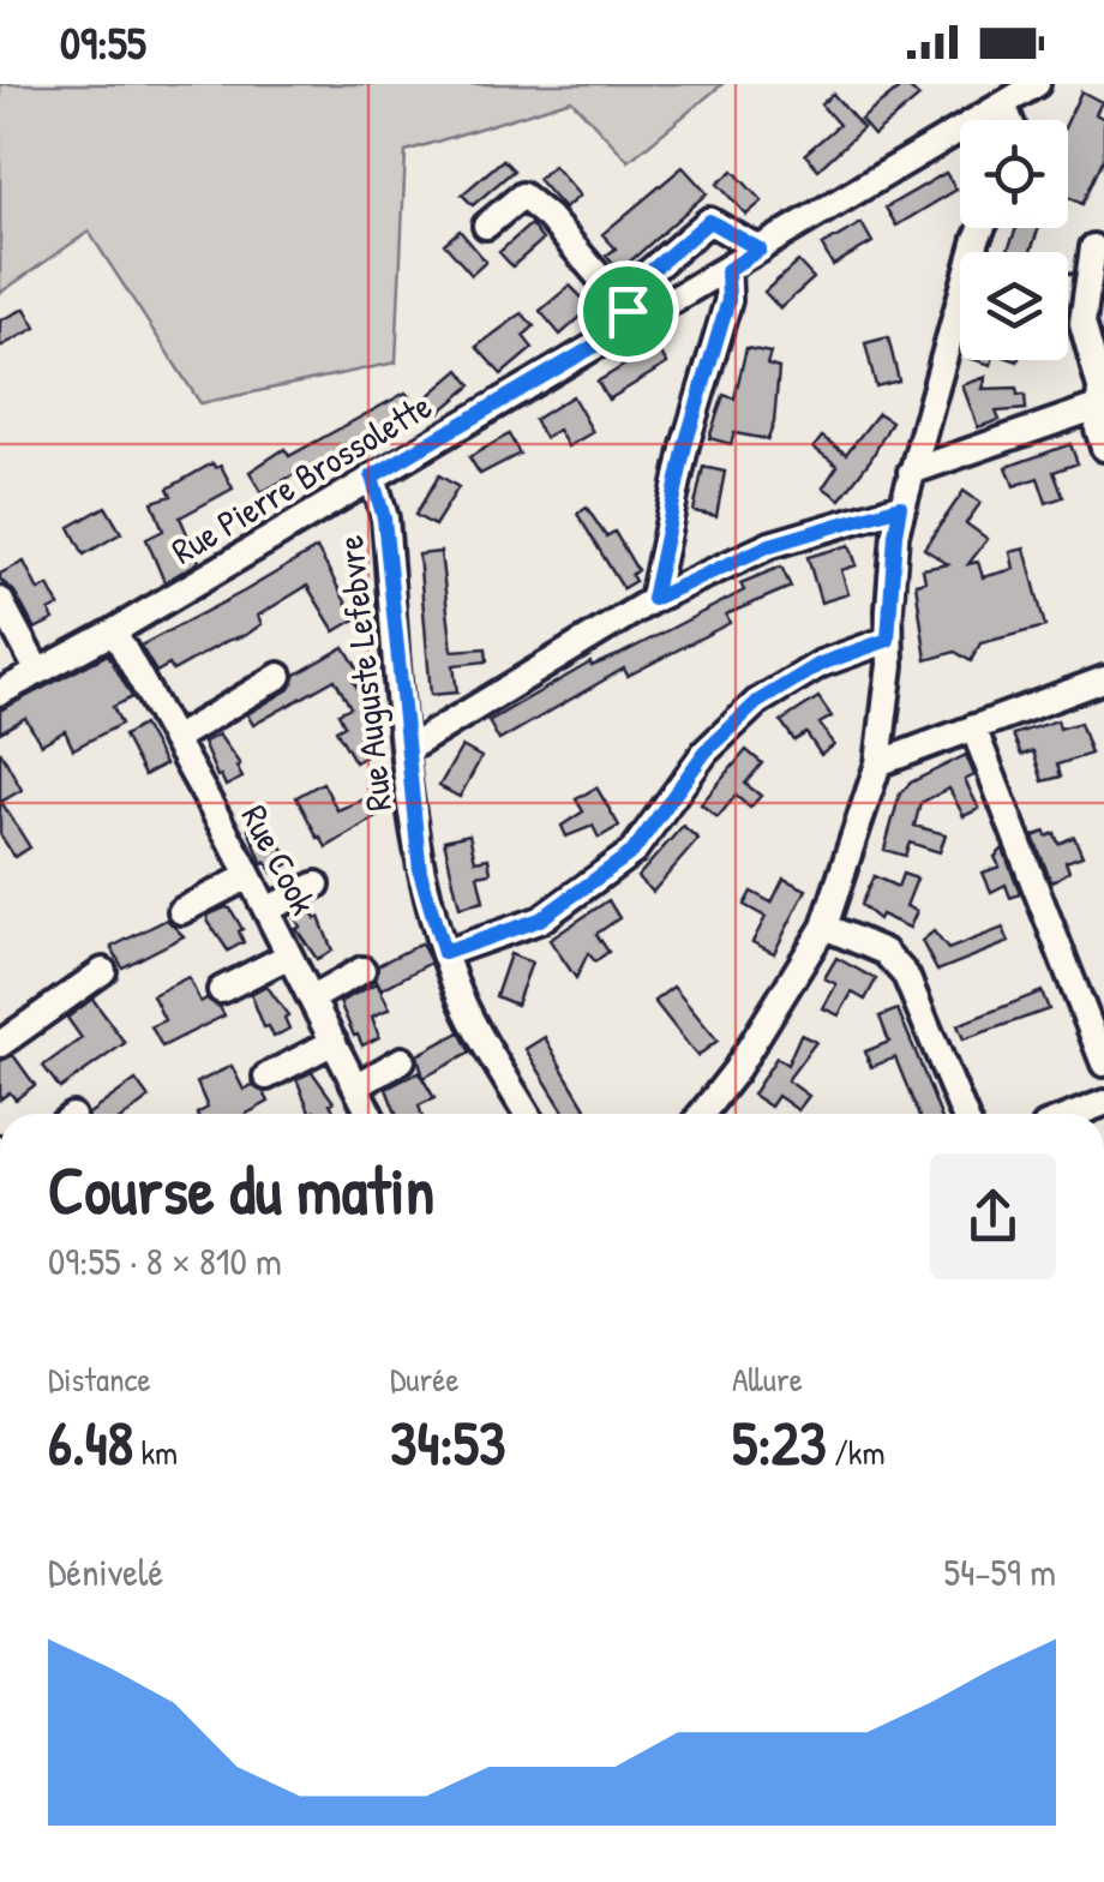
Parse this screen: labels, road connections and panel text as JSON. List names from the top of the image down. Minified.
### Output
{"streets":{"street":["Rue Pierre Brossolette","Rue Auguste Lefebvre","Rue Cook"]},"crossings":[["Rue Pierre Brossolette","Rue Auguste Lefebvre"],["Rue Pierre Brossolette","Rue Cook"]],"page":{"status":"09:55","heading":["Course du matin","09:55 · 8 × 810 m"],"stats":[["Distance","6.48 km"],["Durée","34:53"],["Allure","5:23 /km"]],"chart":["Dénivelé","54–59 m"]}}
